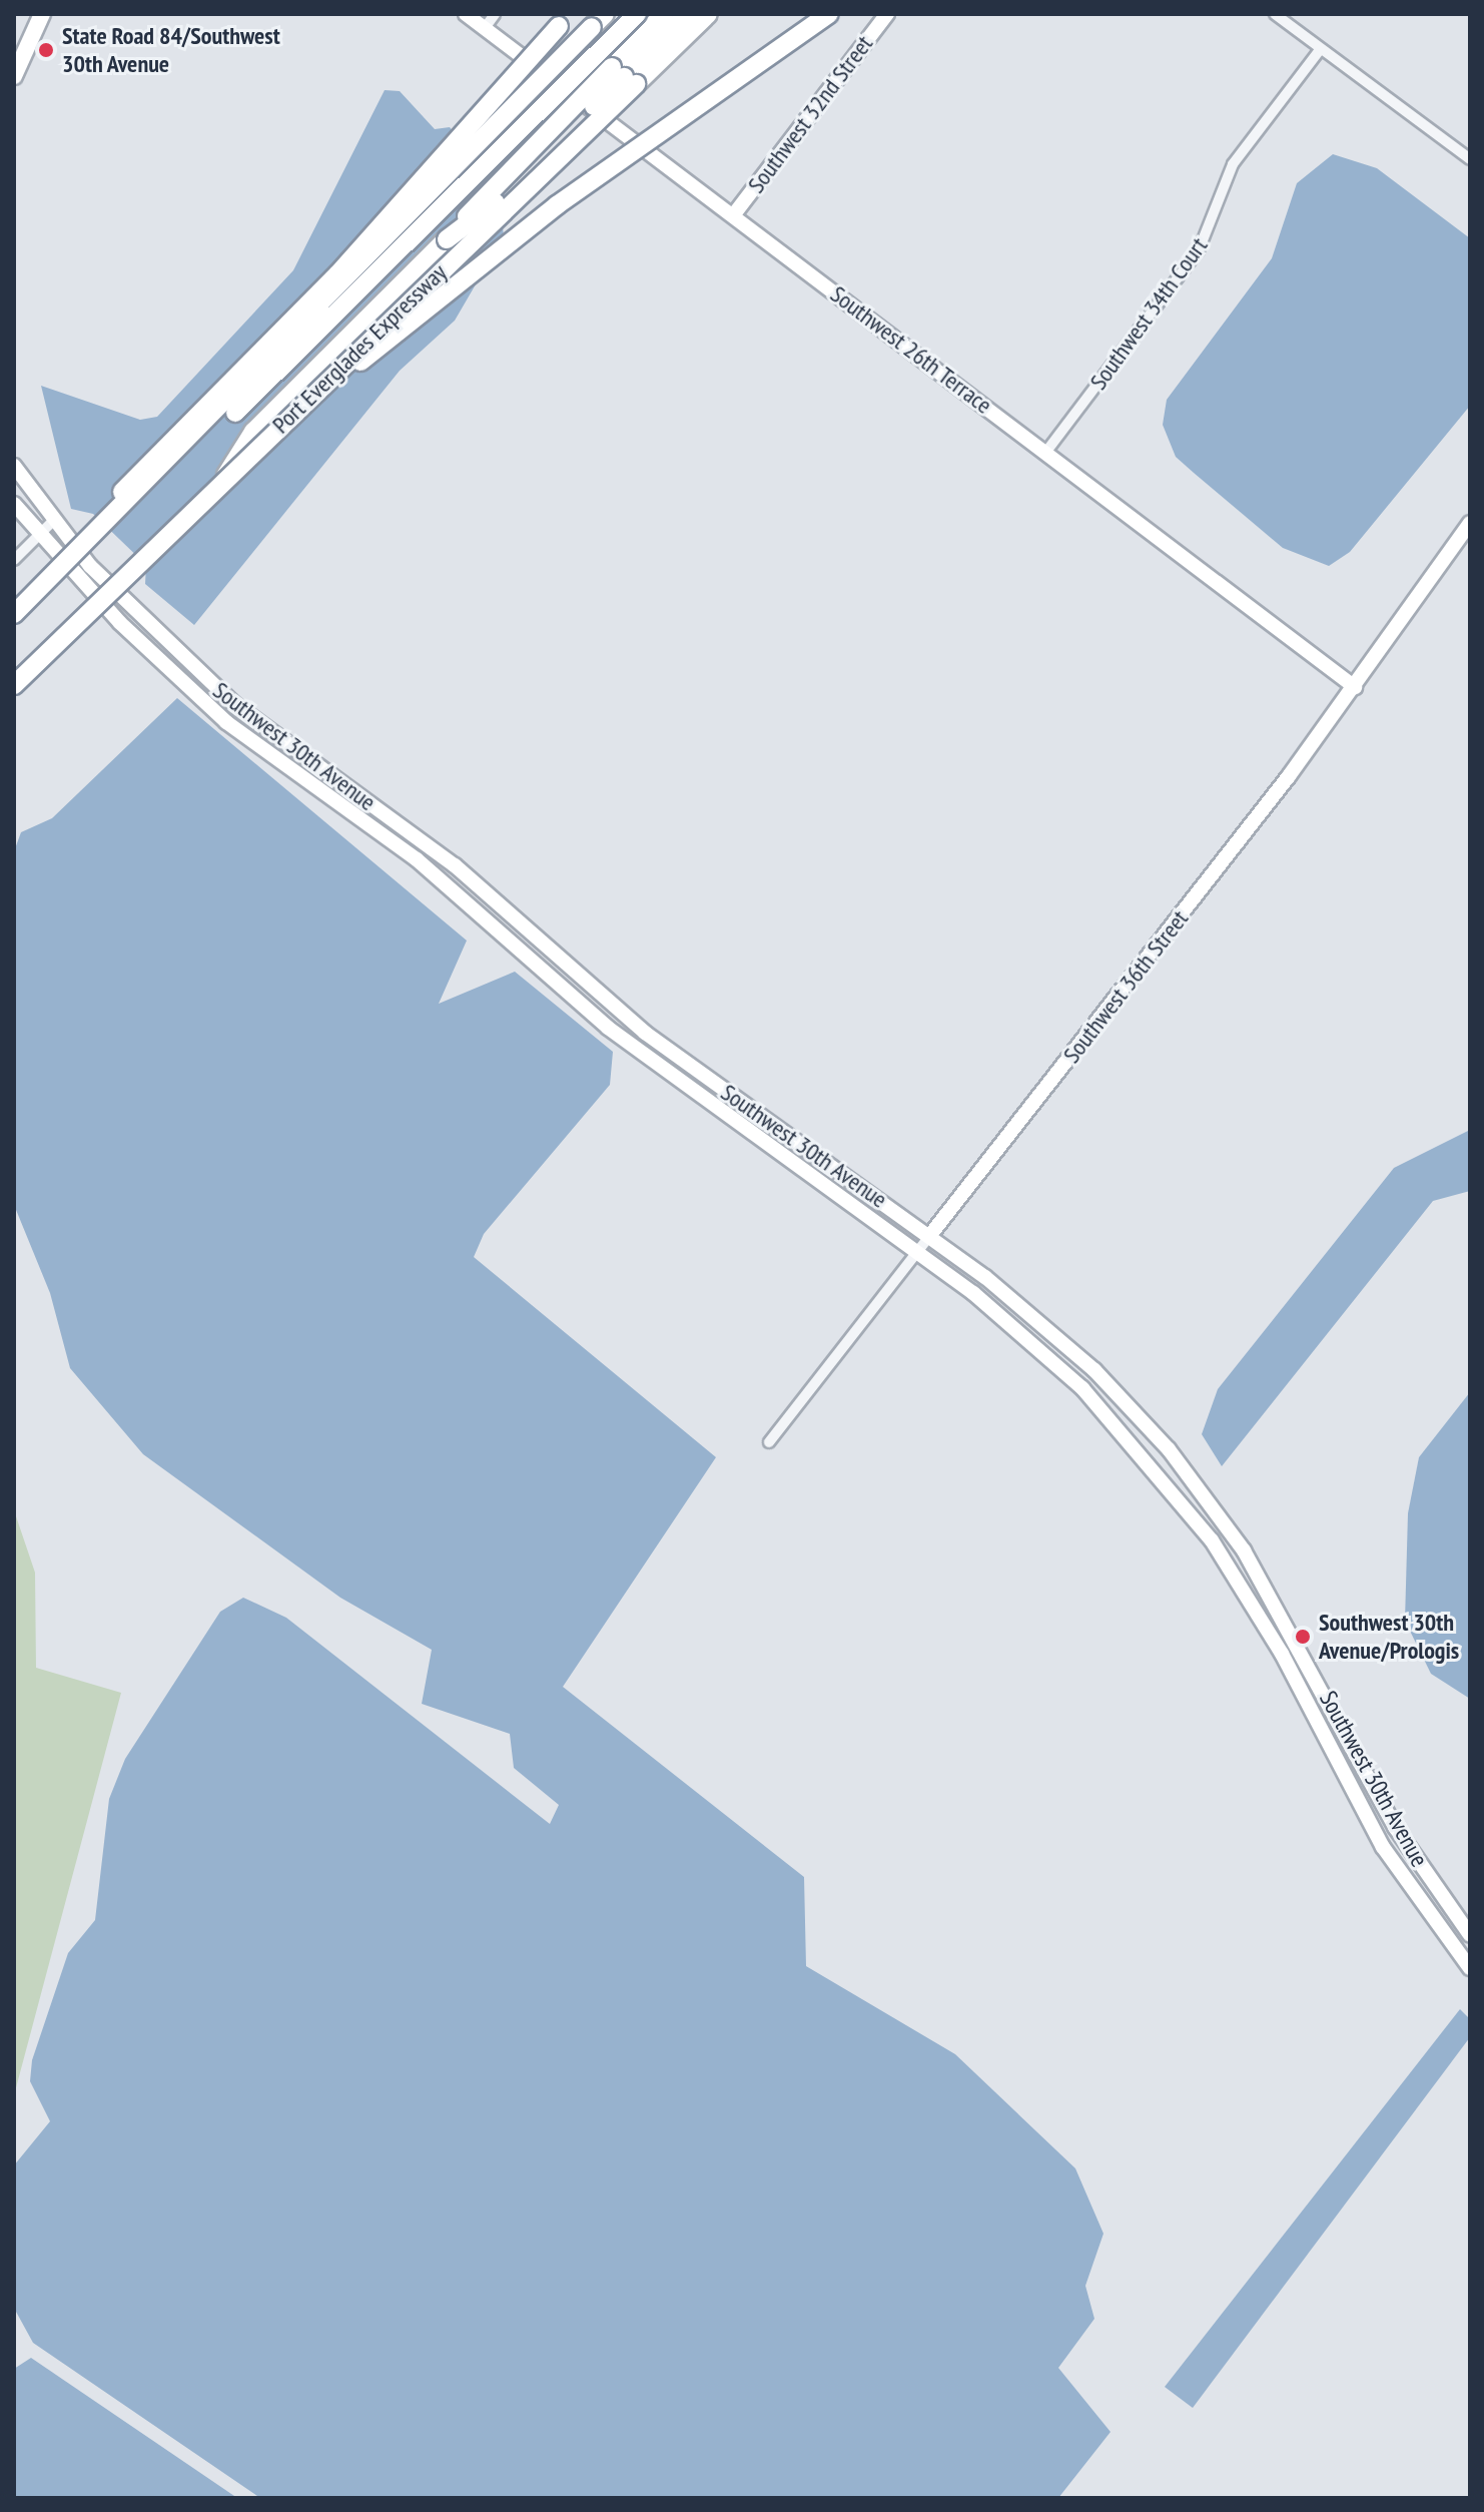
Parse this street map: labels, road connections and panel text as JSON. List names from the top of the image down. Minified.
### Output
{"streets":{"highway":["Port Everglades Expressway"],"main road":["Southwest 32nd Street","Southwest 26th Terrace","Southwest 30th Avenue","Southwest 36th Street"],"street":["Southwest 34th Court"]},"crossings":[["Southwest 32nd Street","Southwest 26th Terrace"],["Southwest 34th Court","Southwest 26th Terrace"],["Southwest 26th Terrace","Southwest 36th Street"],["Southwest 30th Avenue","Southwest 36th Street"]],"places":["State Road 84/Southwest 30th Avenue","Southwest 30th Avenue/Prologis"]}
